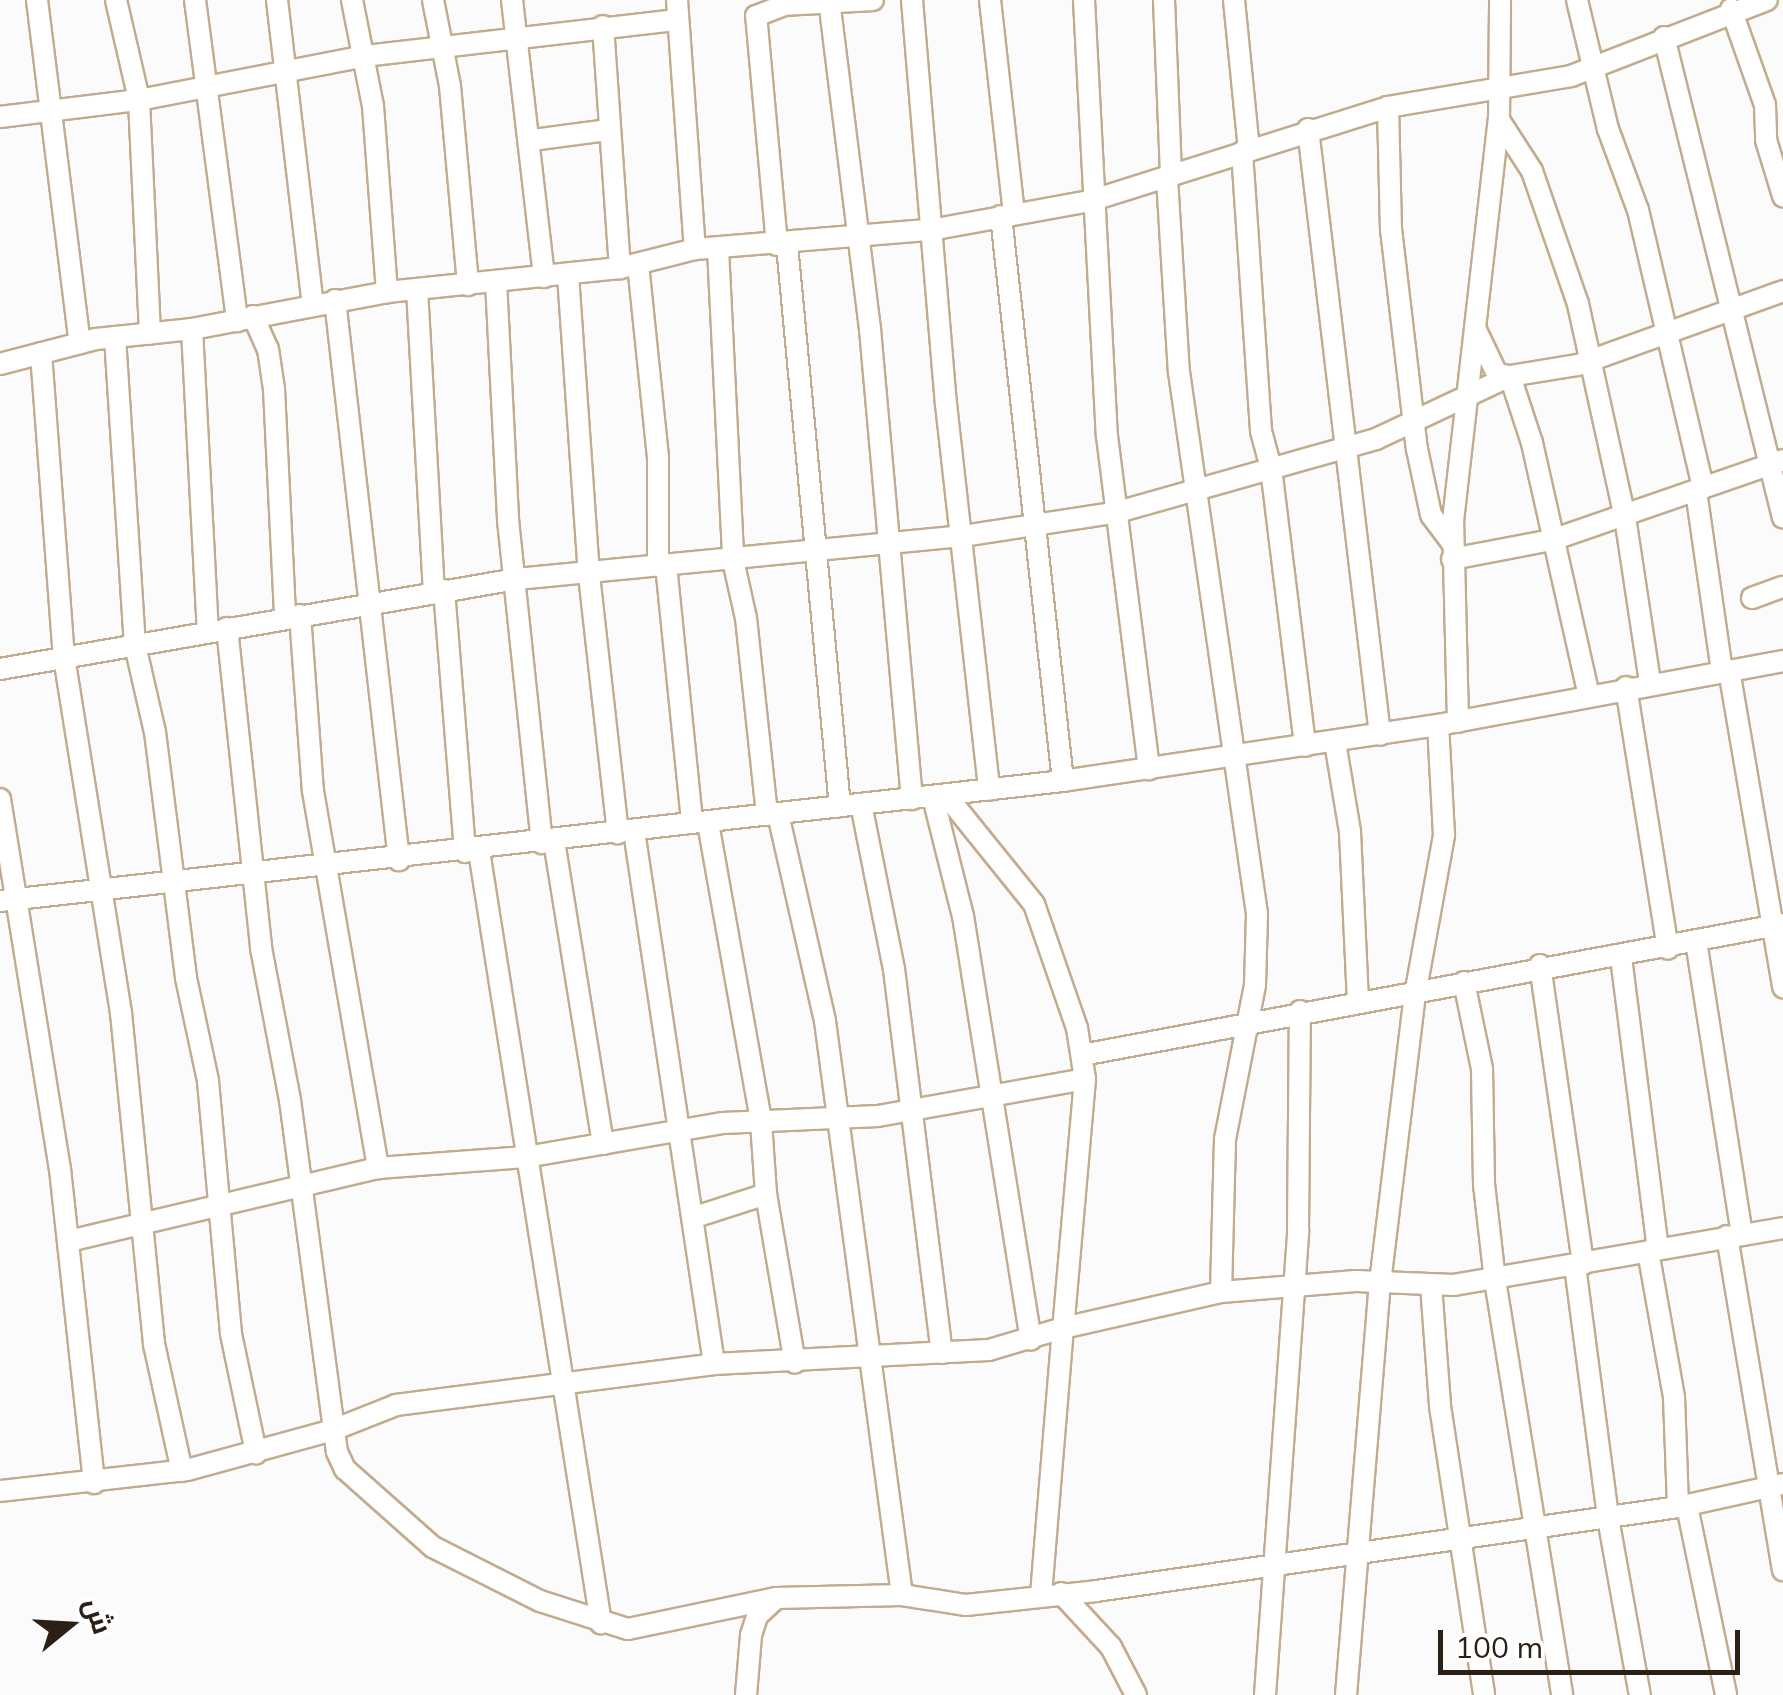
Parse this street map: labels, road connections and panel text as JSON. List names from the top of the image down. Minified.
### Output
{"scale_bar":"100 m","north":"right"}
